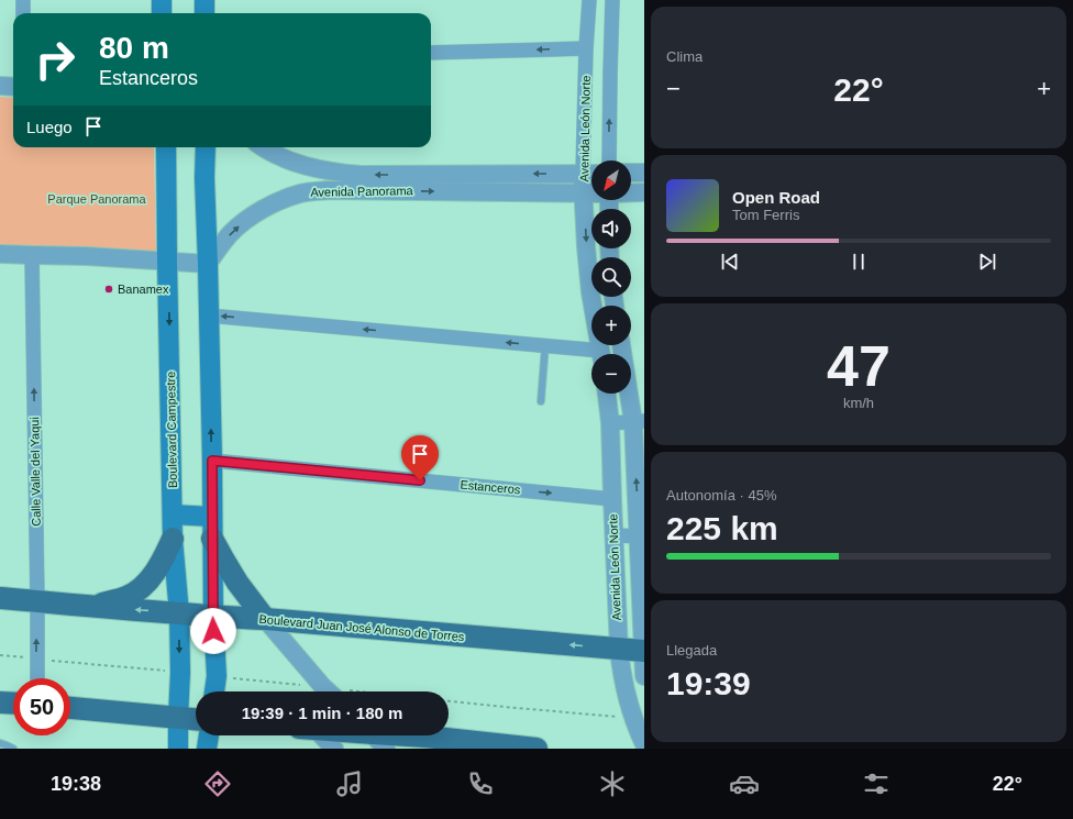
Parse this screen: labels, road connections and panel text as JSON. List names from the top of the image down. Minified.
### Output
{"streets":{"main road":["Boulevard Campestre","Boulevard Juan José Alonso de Torres"],"street":["Avenida León Norte","Avenida Panorama","Calle Valle del Yaqui","Estanceros"]},"crossings":[["Avenida León Norte","Avenida Panorama"],["Avenida León Norte","Estanceros"],["Avenida León Norte","Boulevard Juan José Alonso de Torres"],["Boulevard Campestre","Boulevard Juan José Alonso de Torres"],["Calle Valle del Yaqui","Boulevard Juan José Alonso de Torres"]],"one_way":["Calle Valle del Yaqui","Estanceros"],"parks":["Parque Panorama"],"places":["Banamex"],"north":"bottom left","page":{"tile":["Clima",["47","km/h"],["Autonomía · 45%","225 km"],["Llegada","19:39"]],"turn":["80 m","Estanceros"],"heat":["−","22°","+"],"then":"Luego","map_buttons":["+","−"],"song":["Open Road","Tom Ferris"],"limit":"50","trip":"19:39 · 1 min · 180 m","tabs":["19:38","22°"]}}
